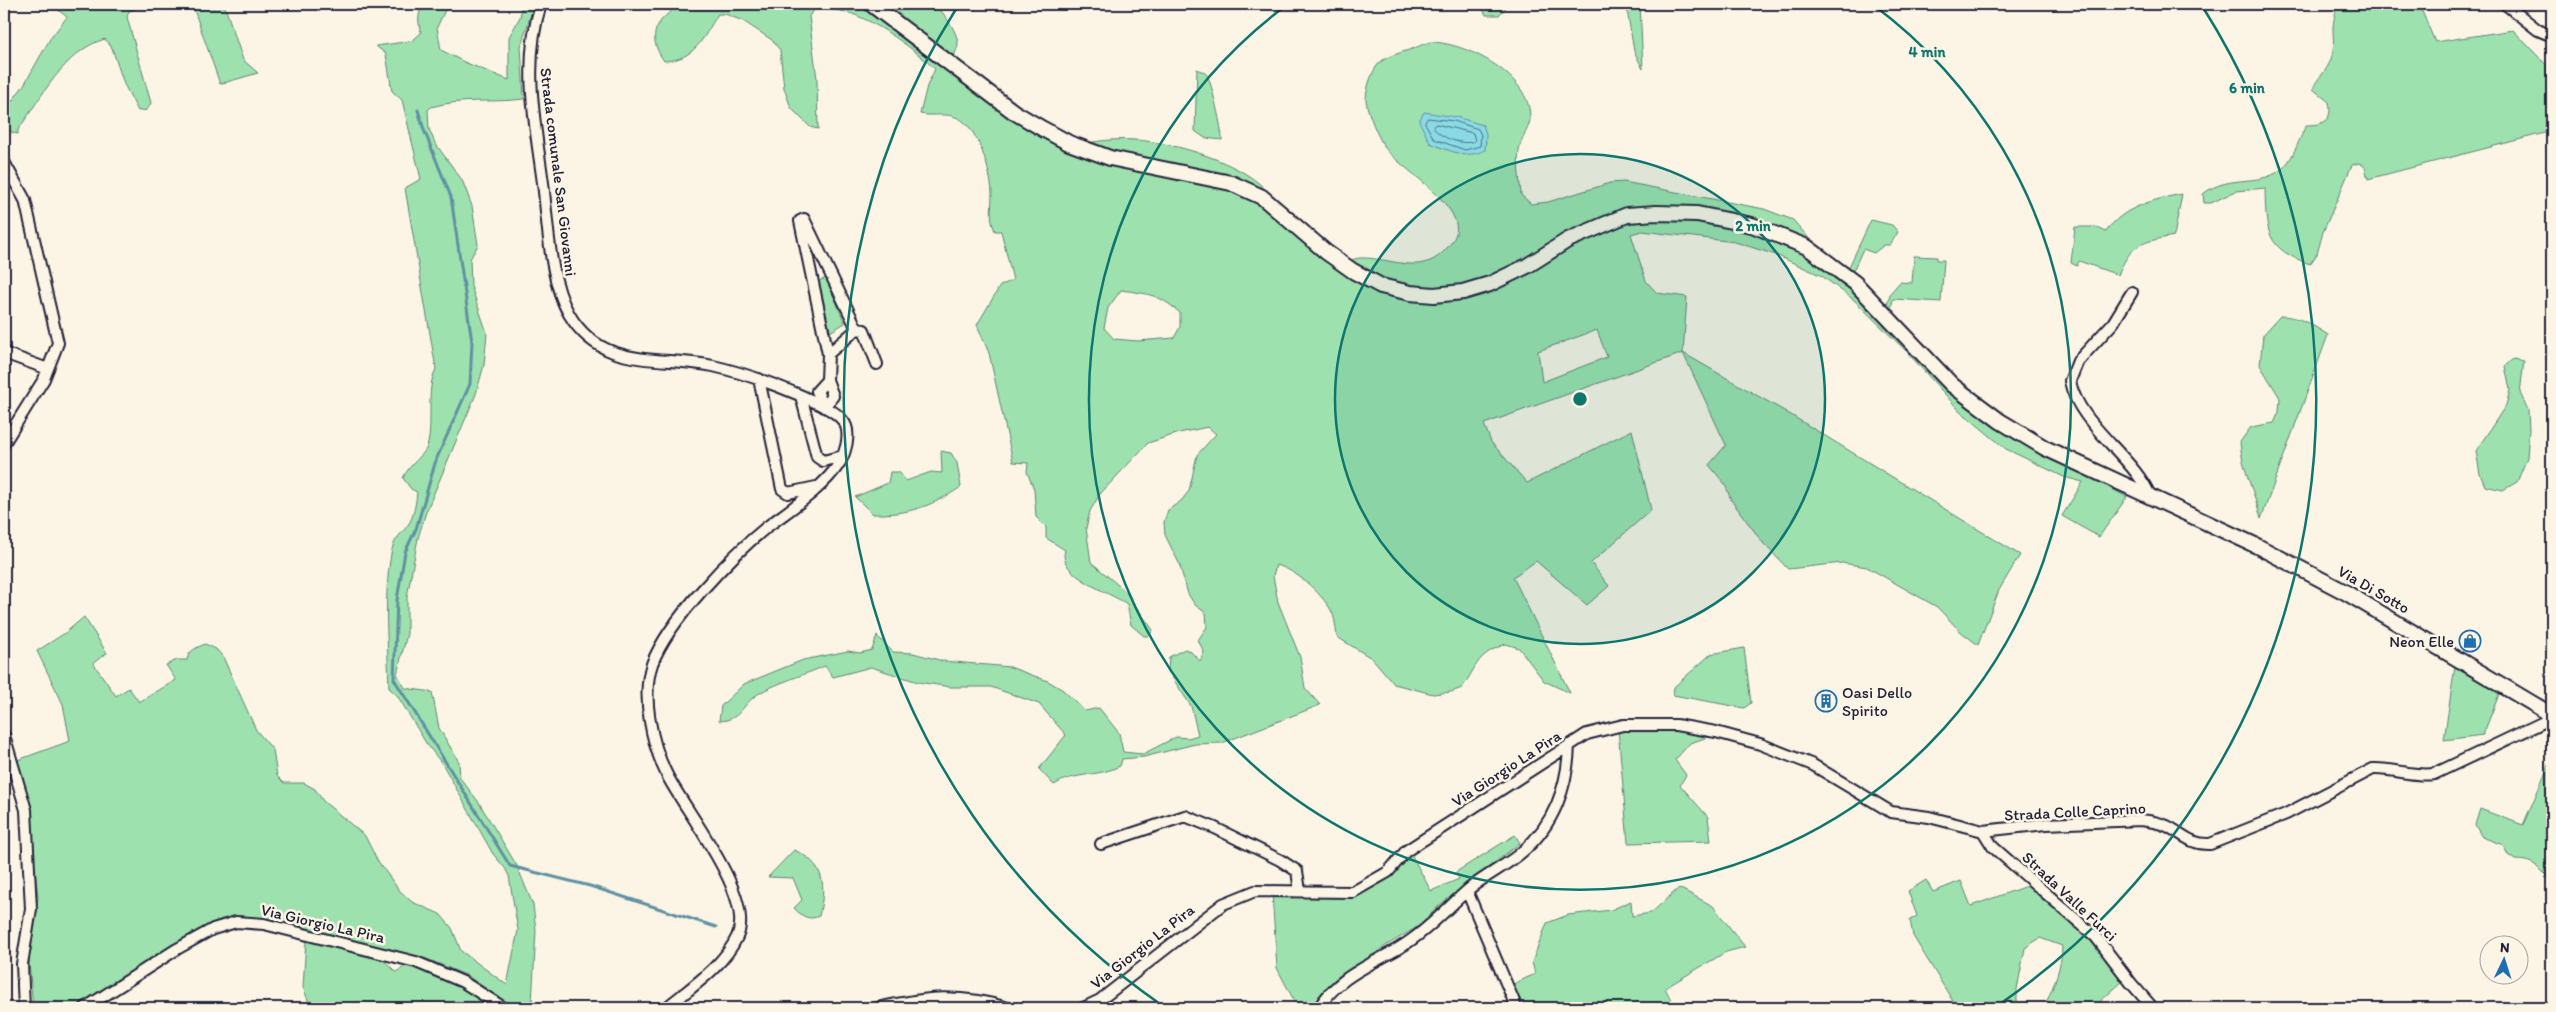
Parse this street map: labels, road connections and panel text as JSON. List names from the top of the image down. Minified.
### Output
{"streets":{"street":["Strada comunale San Giovanni","Via Di Sotto","Via Giorgio La Pira","Strada Colle Caprino","Strada Valle Furci"]},"crossings":[["Via Di Sotto","Strada Colle Caprino"],["Via Giorgio La Pira","Strada Colle Caprino"],["Via Giorgio La Pira","Strada Valle Furci"],["Strada Colle Caprino","Strada Valle Furci"]],"places":{"shop":["Neon Elle"],"building":["Oasi Dello Spirito"]},"north":"top","rings":["4 min","6 min","2 min"]}
